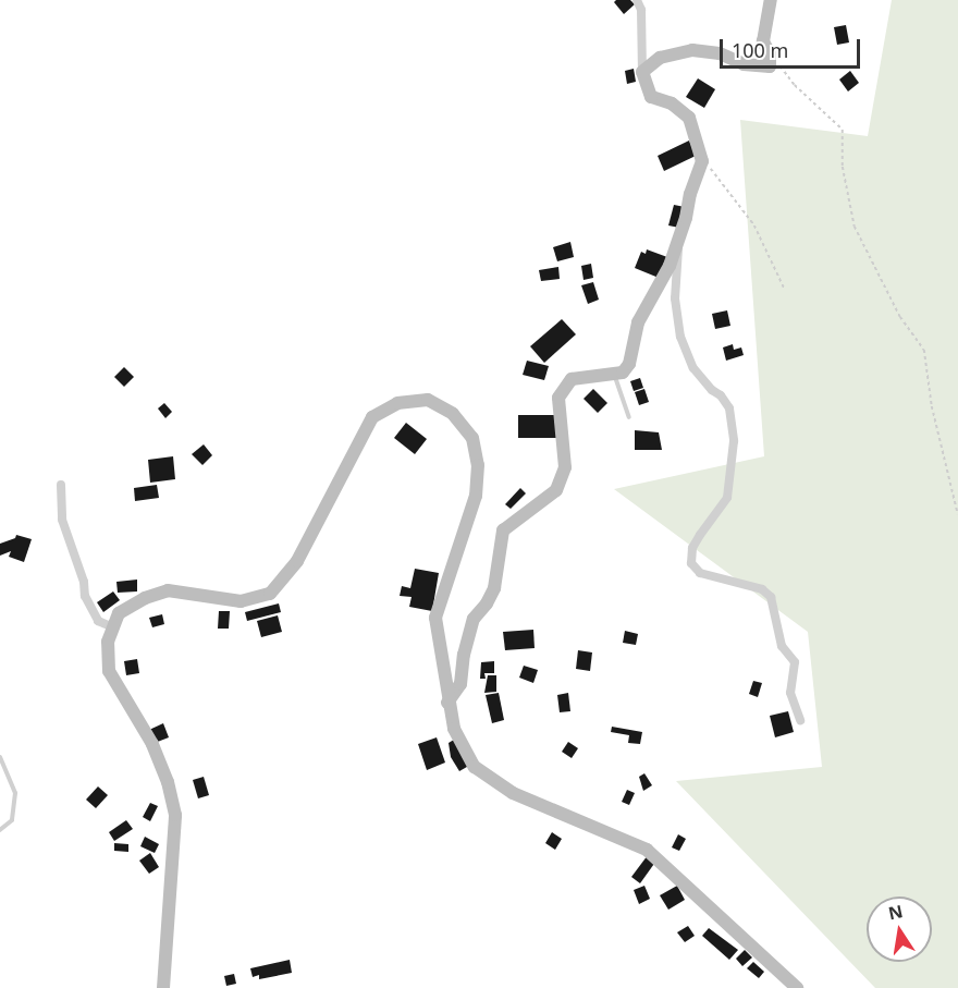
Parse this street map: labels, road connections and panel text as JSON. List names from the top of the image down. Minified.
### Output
{"scale_bar":"100 m","north":"top"}
